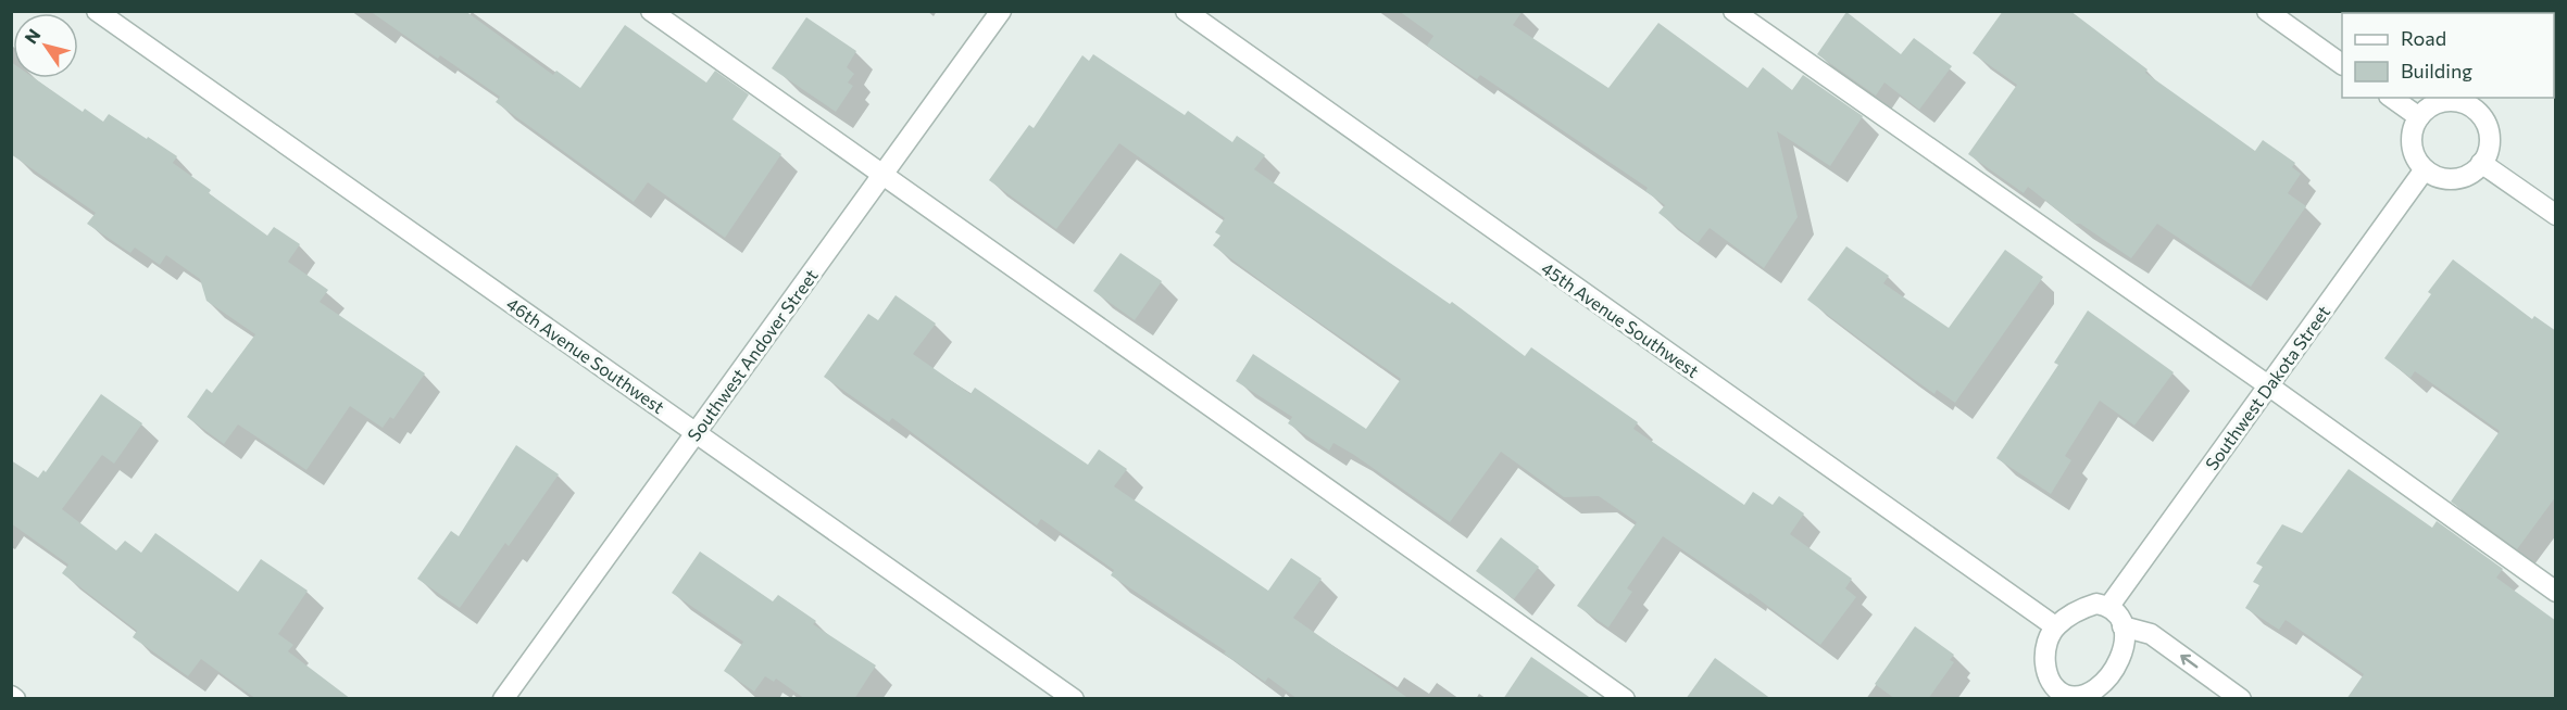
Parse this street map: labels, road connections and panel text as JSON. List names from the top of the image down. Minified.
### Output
{"streets":{"street":["45th Avenue Southwest","46th Avenue Southwest","Southwest Andover Street","Southwest Dakota Street"]},"crossings":[["45th Avenue Southwest","Southwest Dakota Street"],["46th Avenue Southwest","Southwest Andover Street"]],"legend":["Road","Building"],"north":"top left"}
